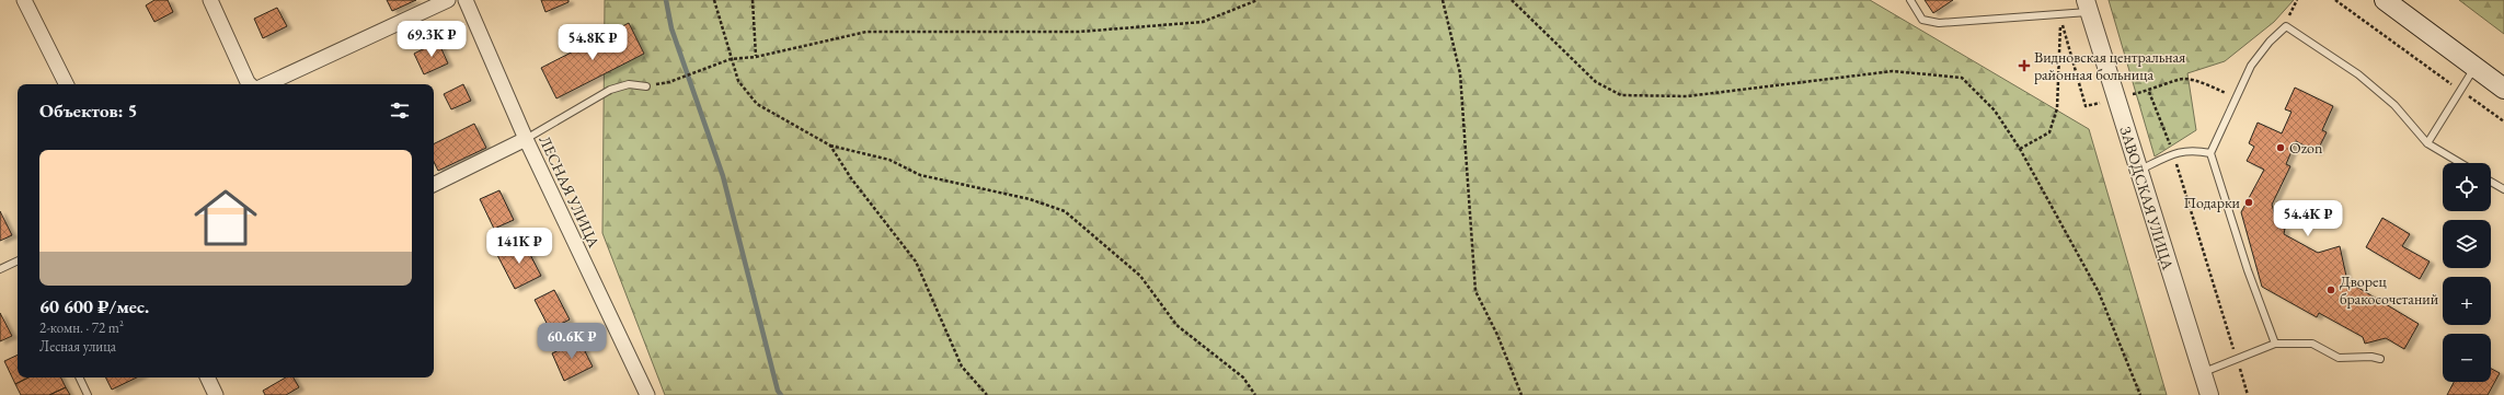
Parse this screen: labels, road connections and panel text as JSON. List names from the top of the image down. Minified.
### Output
{"streets":{"street":["ЛЕСНАЯ УЛИЦА","ЗАВОДСКАЯ УЛИЦА"]},"places":{"health":["Видновская центральная районная больница"],"other":["Ozon","Подарки","Дворец бракосочетаний"]},"page":{"price":["69.3K ₽","54.8K ₽","54.4K ₽","141K ₽","60.6K ₽"],"heading":"Объектов: 5","list":[{"name":"60 600 ₽/мес.","note":"2-комн. · 72 m² · Лесная улица"}],"map_buttons":["+","−"]}}
